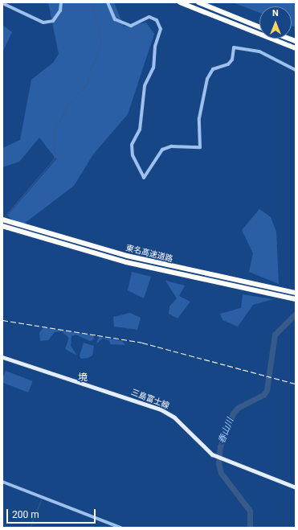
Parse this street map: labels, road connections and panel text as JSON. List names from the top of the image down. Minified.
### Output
{"streets":{"highway":["東名高速道路"],"main road":["三島富士線"]},"districts":["境"],"water":["春山川"],"scale_bar":"200 m","north":"top"}
